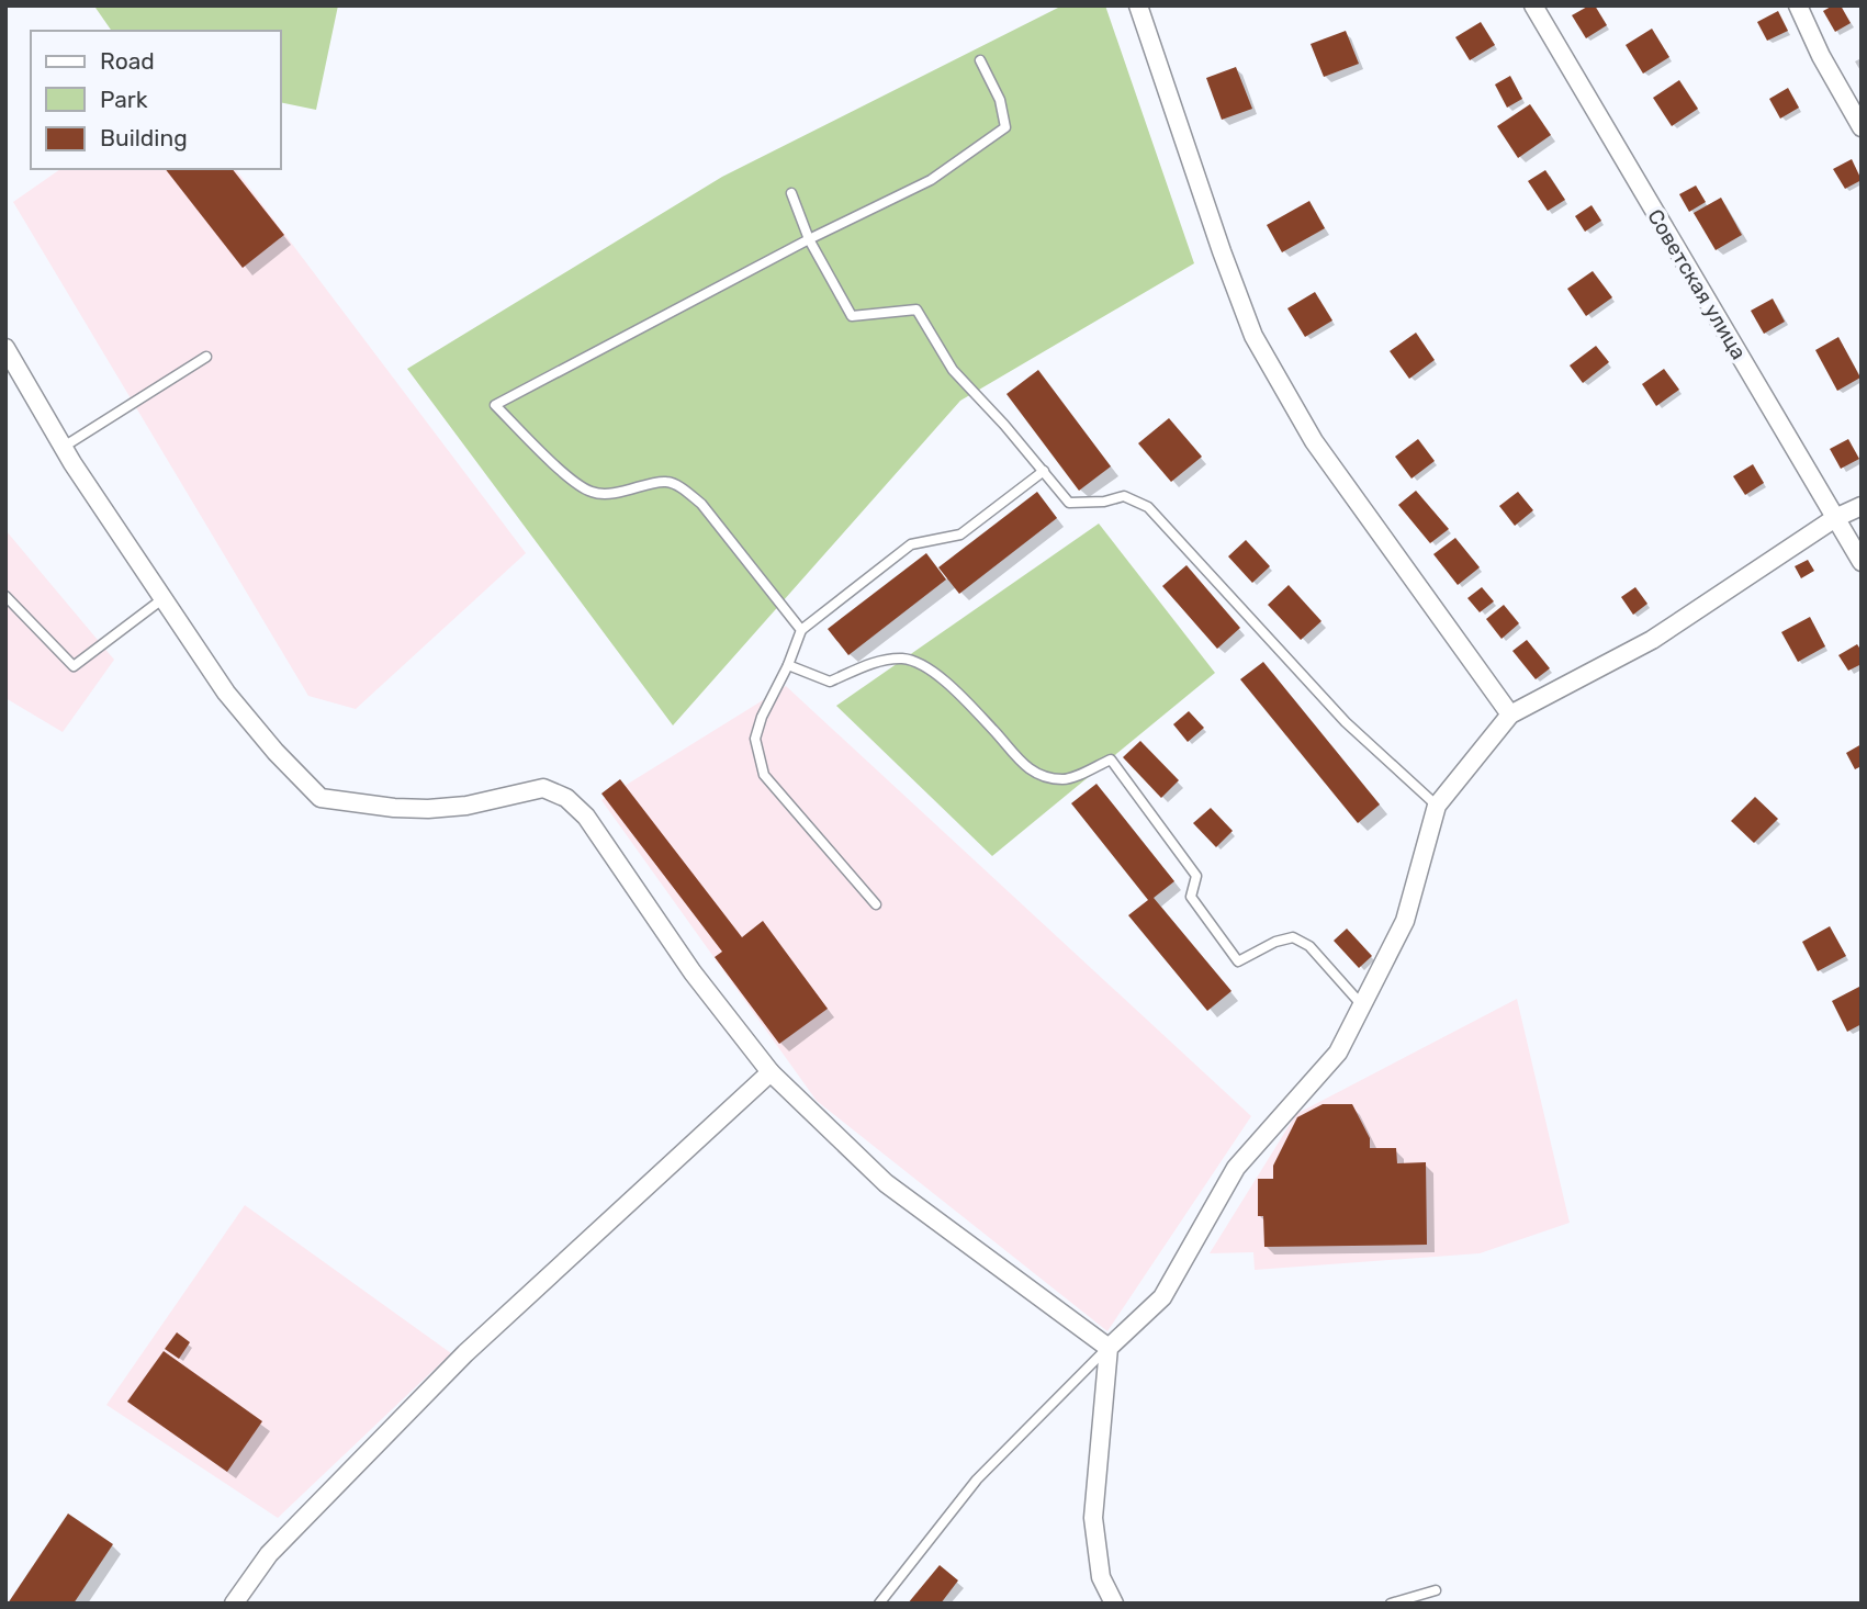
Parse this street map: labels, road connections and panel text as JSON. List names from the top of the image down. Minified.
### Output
{"streets":{"street":["Советская улица"]},"legend":["Road","Park","Building"]}
